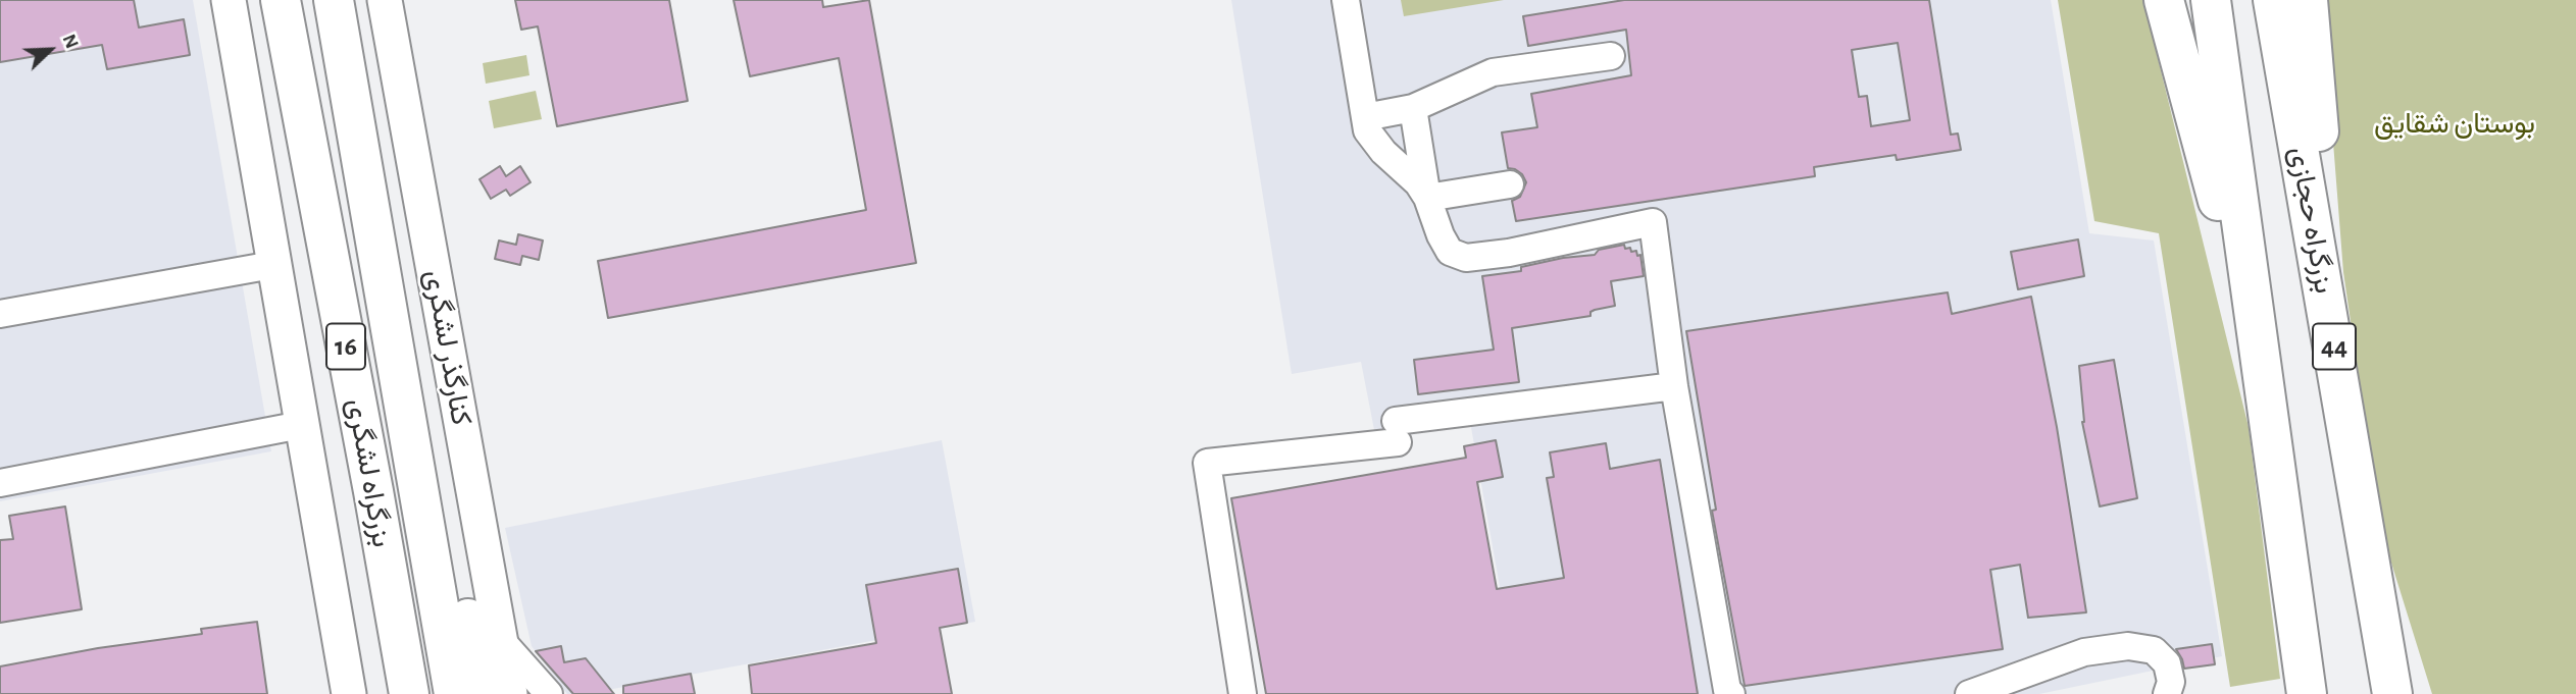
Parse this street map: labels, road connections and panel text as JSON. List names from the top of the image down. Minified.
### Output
{"streets":{"highway":["بزرگراه حجازی","16","44","بزرگراه لشگری"],"main road":["کنارگذر لشگری"]},"parks":["بوستان شقایق"],"north":"top right"}
